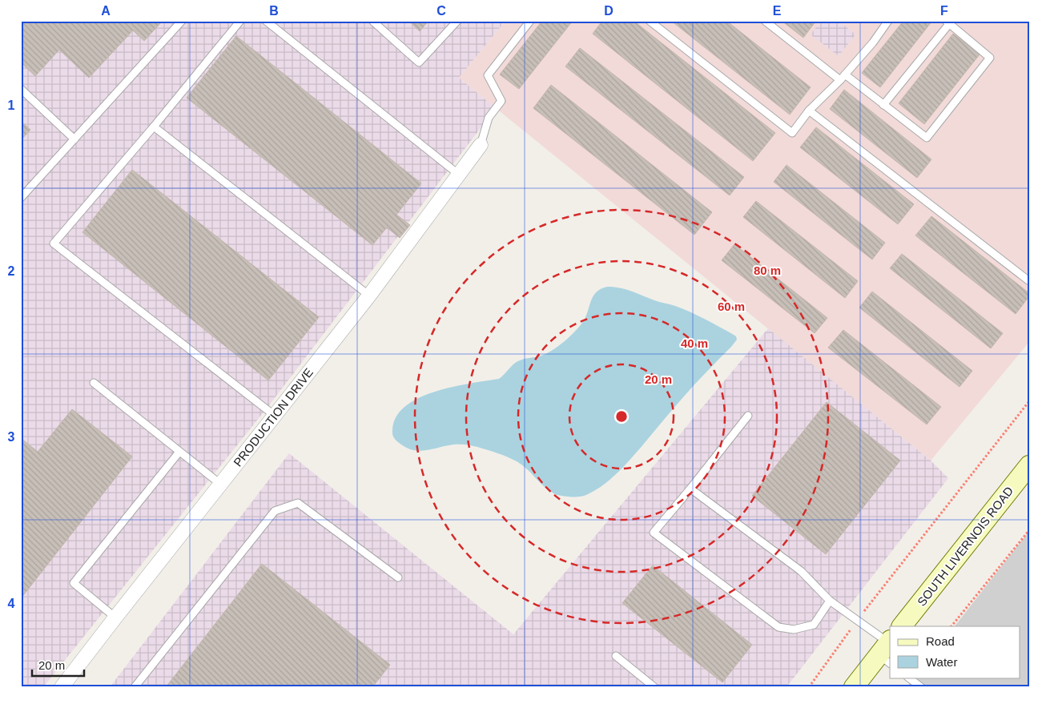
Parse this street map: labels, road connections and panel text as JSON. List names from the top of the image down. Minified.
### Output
{"streets":{"main road":["SOUTH LIVERNOIS ROAD"],"street":["PRODUCTION DRIVE"]},"legend":["Road","Water"],"scale_bar":"20 m","grid":{"columns":["A","B","C","D","E","F"],"rows":["1","2","3","4"]},"rings":["80 m","60 m","40 m","20 m"]}
